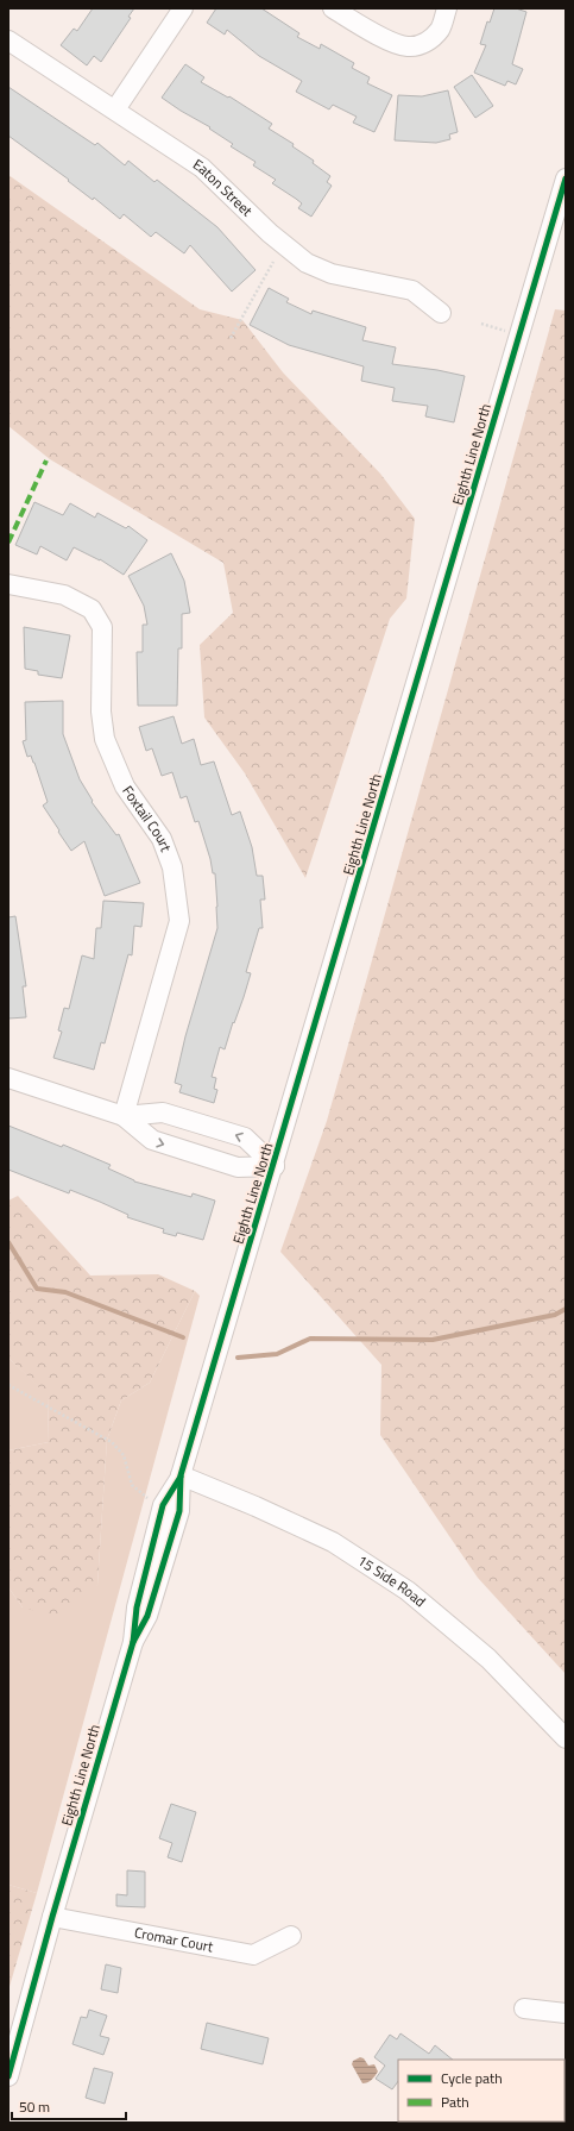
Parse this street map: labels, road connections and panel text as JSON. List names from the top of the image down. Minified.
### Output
{"streets":{"street":["Eaton Street","Eighth Line North","Foxtail Court","15 Side Road","Cromar Court"]},"crossings":[["Eighth Line North","15 Side Road"],["Eighth Line North","Cromar Court"]],"legend":["Cycle path","Path"],"scale_bar":"50 m"}
